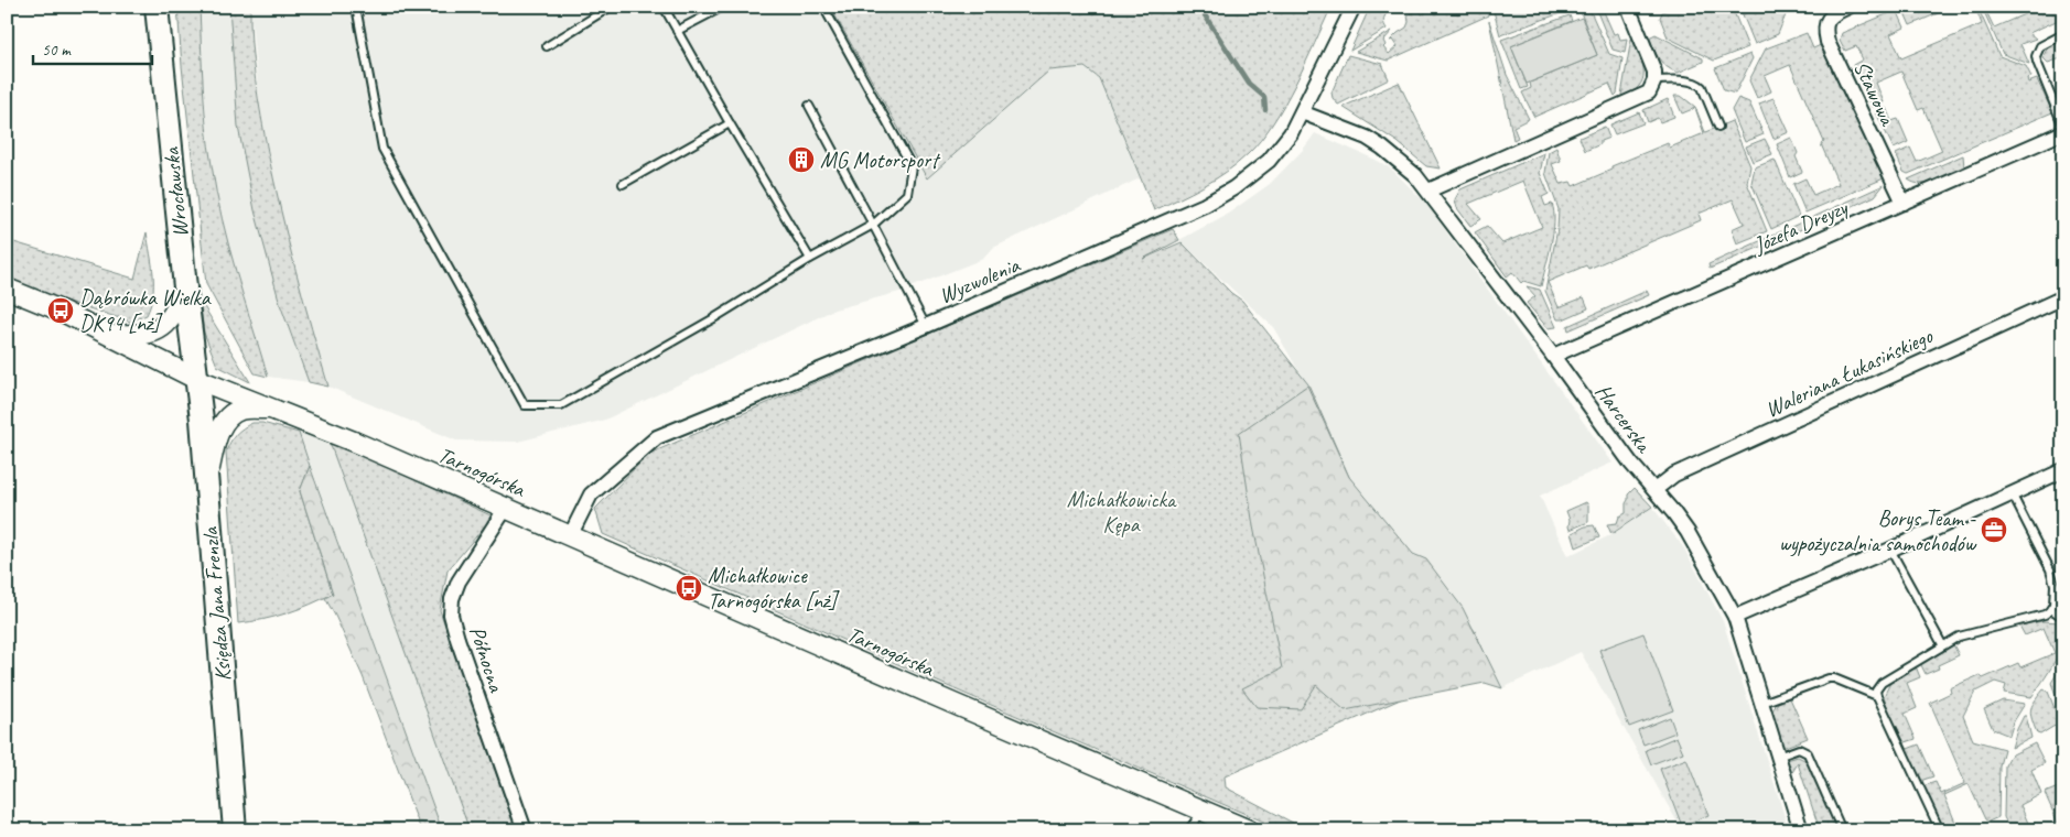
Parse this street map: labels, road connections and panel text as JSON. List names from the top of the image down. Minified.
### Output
{"streets":{"main road":["Wrocławska","Księdza Jana Frenzla"],"street":["Stawowa","Józefa Dreyzy","Wyzwolenia","Waleriana Łukasińskiego","Harcerska","Tarnogórska","Północna"]},"crossings":[["Stawowa","Józefa Dreyzy"],["Wrocławska","Tarnogórska"],["Wrocławska","Księdza Jana Frenzla"],["Józefa Dreyzy","Harcerska"],["Wyzwolenia","Harcerska"],["Wyzwolenia","Tarnogórska"],["Waleriana Łukasińskiego","Harcerska"],["Tarnogórska","Księdza Jana Frenzla"],["Tarnogórska","Północna"]],"parks":["Michałkowicka Kępa"],"places":{"building":["MG Motorsport"],"bus stop":["Dąbrówka Wielka DK94 [nż]","Michałkowice Tarnogórska [nż]"],"office":["Borys Team - wypożyczalnia samochodów"]},"scale_bar":"50 m"}
